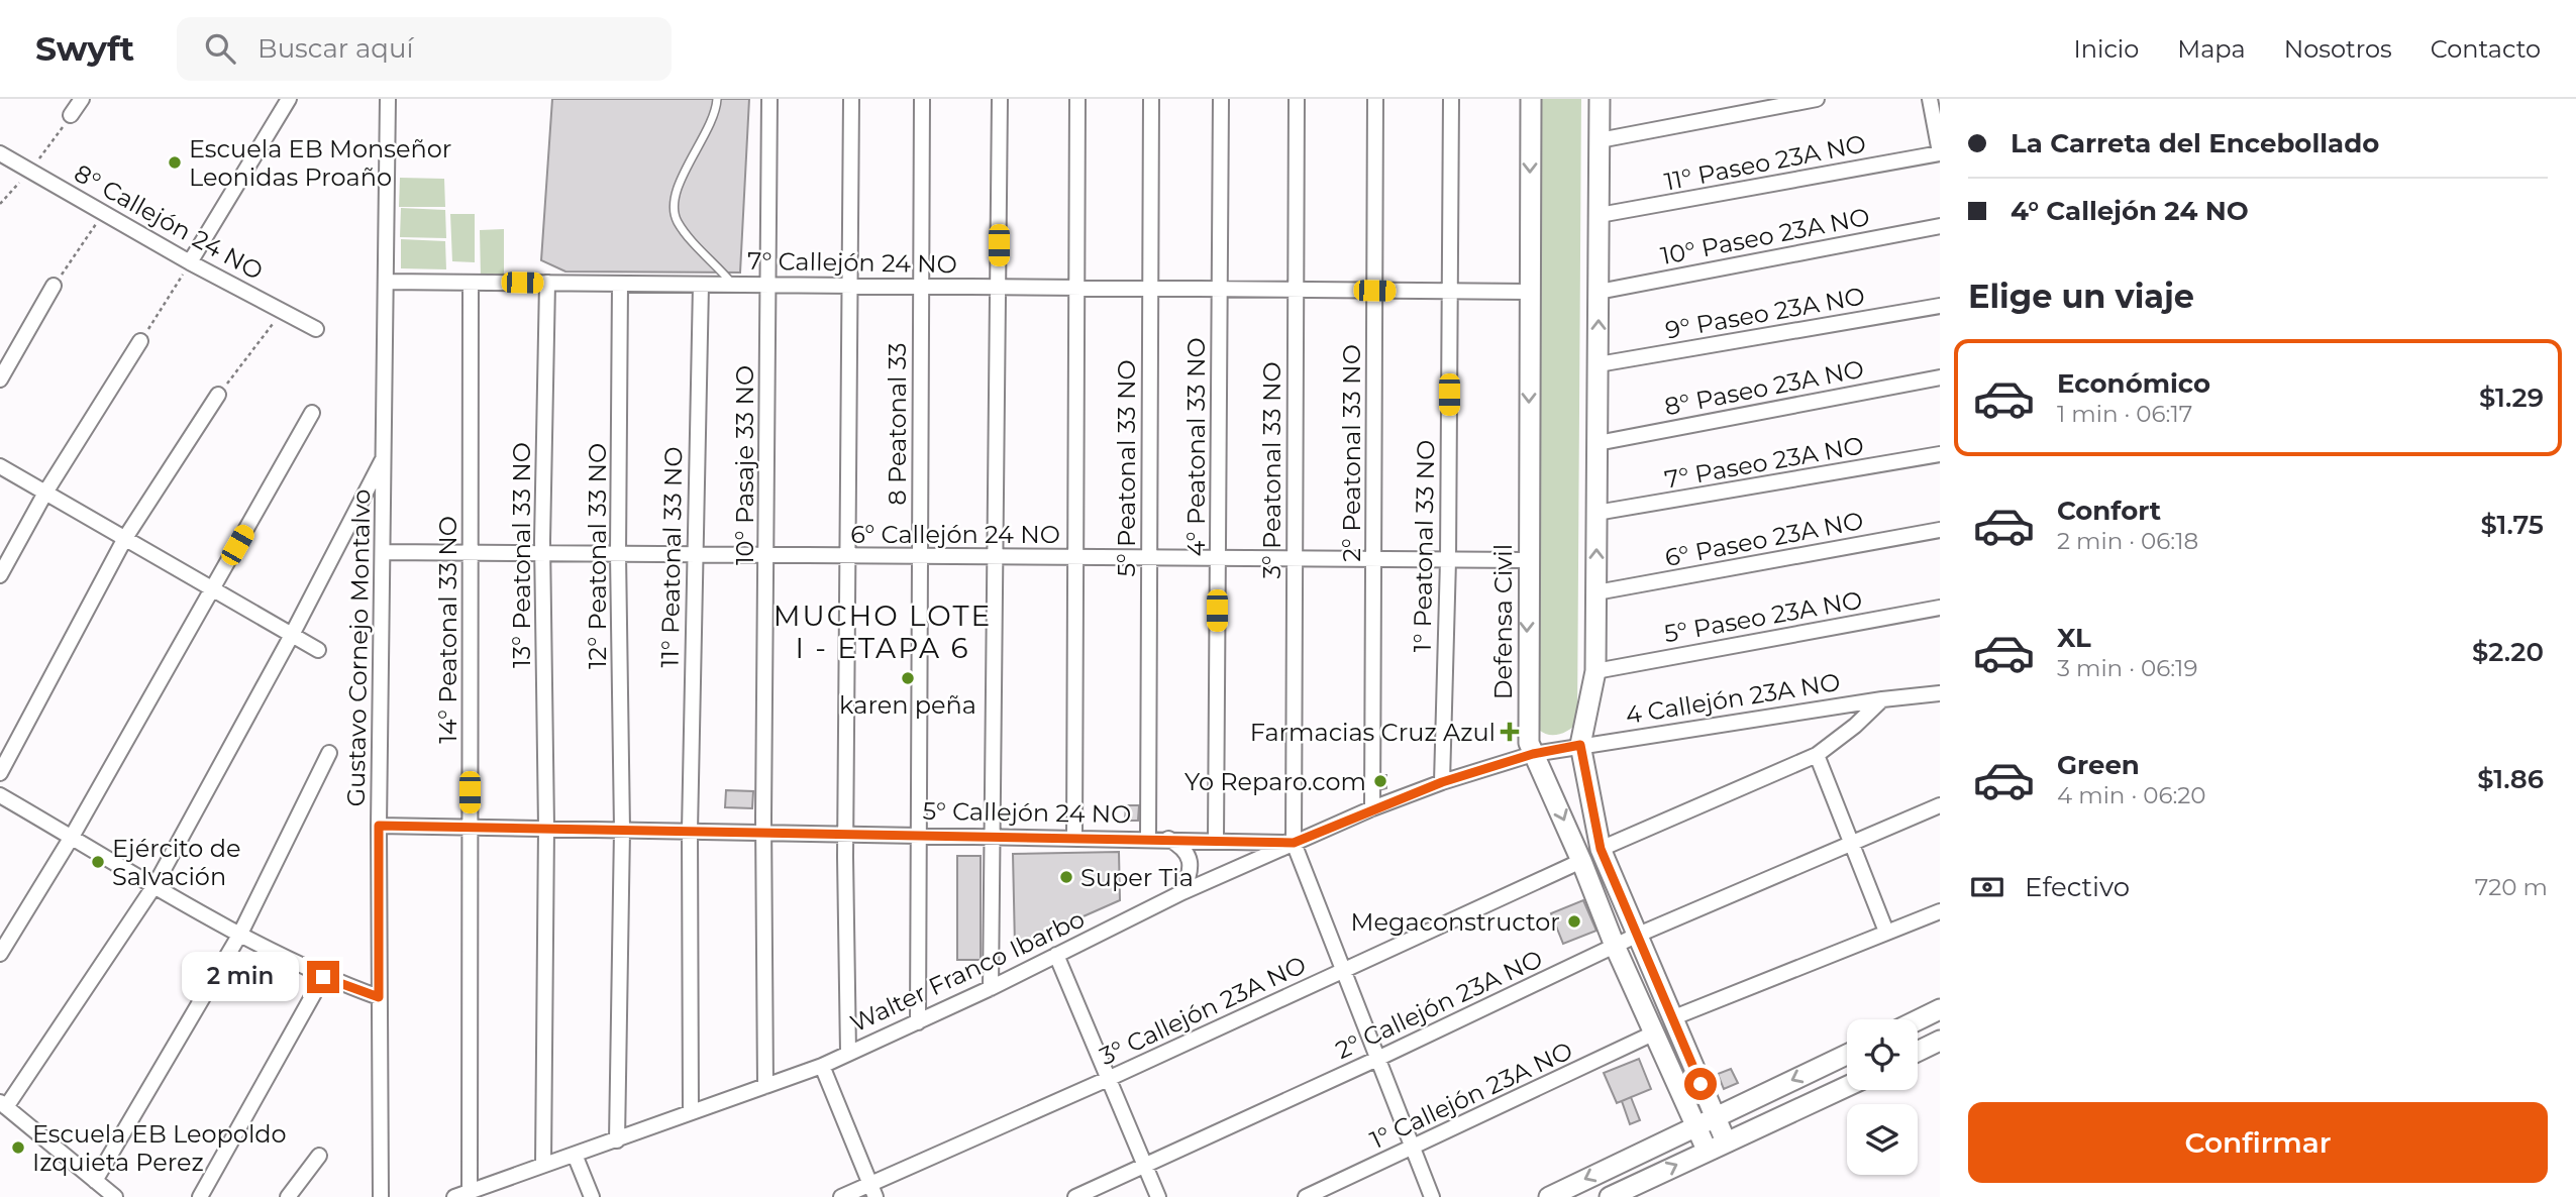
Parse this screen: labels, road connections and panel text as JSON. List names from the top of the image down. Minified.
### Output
{"streets":{"street":["11° Paseo 23A NO","8° Callejón 24 NO","10° Paseo 23A NO","7° Callejón 24 NO","9° Paseo 23A NO","8° Paseo 23A NO","8 Peatonal 33","4° Peatonal 33 NO","2° Peatonal 33 NO","7° Paseo 23A NO","10° Pasaje 33 NO","5° Peatonal 33 NO","3° Peatonal 33 NO","6° Callejón 24 NO","6° Paseo 23A NO","1° Peatonal 33 NO","13° Peatonal 33 NO","12° Peatonal 33 NO","11° Peatonal 33 NO","5° Paseo 23A NO","Defensa Civil","14° Peatonal 33 NO","Gustavo Cornejo Montalvo","4 Callejón 23A NO","5° Callejón 24 NO","Walter Franco Ibarbo","2° Callejón 23A NO","3° Callejón 23A NO","1° Callejón 23A NO"]},"crossings":[["7° Callejón 24 NO","8 Peatonal 33"],["7° Callejón 24 NO","4° Peatonal 33 NO"],["7° Callejón 24 NO","2° Peatonal 33 NO"],["7° Callejón 24 NO","10° Pasaje 33 NO"],["7° Callejón 24 NO","5° Peatonal 33 NO"],["7° Callejón 24 NO","3° Peatonal 33 NO"],["7° Callejón 24 NO","1° Peatonal 33 NO"],["7° Callejón 24 NO","13° Peatonal 33 NO"],["7° Callejón 24 NO","12° Peatonal 33 NO"],["7° Callejón 24 NO","11° Peatonal 33 NO"],["7° Callejón 24 NO","Defensa Civil"],["7° Callejón 24 NO","14° Peatonal 33 NO"],["7° Callejón 24 NO","Gustavo Cornejo Montalvo"],["8 Peatonal 33","6° Callejón 24 NO"],["8 Peatonal 33","5° Callejón 24 NO"],["8 Peatonal 33","Walter Franco Ibarbo"],["4° Peatonal 33 NO","6° Callejón 24 NO"],["4° Peatonal 33 NO","5° Callejón 24 NO"],["2° Peatonal 33 NO","6° Callejón 24 NO"],["2° Peatonal 33 NO","Walter Franco Ibarbo"],["10° Pasaje 33 NO","6° Callejón 24 NO"],["10° Pasaje 33 NO","5° Callejón 24 NO"],["10° Pasaje 33 NO","Walter Franco Ibarbo"],["5° Peatonal 33 NO","6° Callejón 24 NO"],["5° Peatonal 33 NO","5° Callejón 24 NO"],["3° Peatonal 33 NO","6° Callejón 24 NO"],["3° Peatonal 33 NO","5° Callejón 24 NO"],["3° Peatonal 33 NO","Walter Franco Ibarbo"],["6° Callejón 24 NO","1° Peatonal 33 NO"],["6° Callejón 24 NO","13° Peatonal 33 NO"],["6° Callejón 24 NO","12° Peatonal 33 NO"],["6° Callejón 24 NO","11° Peatonal 33 NO"],["6° Callejón 24 NO","Defensa Civil"],["6° Callejón 24 NO","14° Peatonal 33 NO"],["6° Callejón 24 NO","Gustavo Cornejo Montalvo"],["1° Peatonal 33 NO","Walter Franco Ibarbo"],["13° Peatonal 33 NO","5° Callejón 24 NO"],["13° Peatonal 33 NO","Walter Franco Ibarbo"],["12° Peatonal 33 NO","5° Callejón 24 NO"],["12° Peatonal 33 NO","Walter Franco Ibarbo"],["11° Peatonal 33 NO","5° Callejón 24 NO"],["11° Peatonal 33 NO","Walter Franco Ibarbo"],["Defensa Civil","4 Callejón 23A NO"],["Defensa Civil","Walter Franco Ibarbo"],["Defensa Civil","2° Callejón 23A NO"],["Defensa Civil","3° Callejón 23A NO"],["Defensa Civil","1° Callejón 23A NO"],["14° Peatonal 33 NO","5° Callejón 24 NO"],["14° Peatonal 33 NO","Walter Franco Ibarbo"],["Gustavo Cornejo Montalvo","5° Callejón 24 NO"],["4 Callejón 23A NO","Walter Franco Ibarbo"],["5° Callejón 24 NO","Walter Franco Ibarbo"]],"districts":["MUCHO LOTE I - ETAPA 6"],"places":{"other":["Escuela EB Monseñor Leonidas Proaño","karen peña","Yo Reparo.com","Ejército de Salvación","Super Tia","Megaconstructor","Escuela EB Leopoldo Izquieta Perez"],"health":["Farmacias Cruz Azul"]},"page":{"header":"Swyft","search":"Buscar aquí","nav":["Inicio","Mapa","Nosotros","Contacto"],"banner":["La Carreta del Encebollado","4° Callejón 24 NO"],"heading":"Elige un viaje","list":[{"name":"Económico","note":"1 min · 06:17","value":"$1.29"},{"name":"Confort","note":"2 min · 06:18","value":"$1.75"},{"name":"XL","note":"3 min · 06:19","value":"$2.20"},{"name":"Green","note":"4 min · 06:20","value":"$1.86"}],"pay":["Efectivo","720 m"],"bubble":"2 min","buttons":"Confirmar"}}
